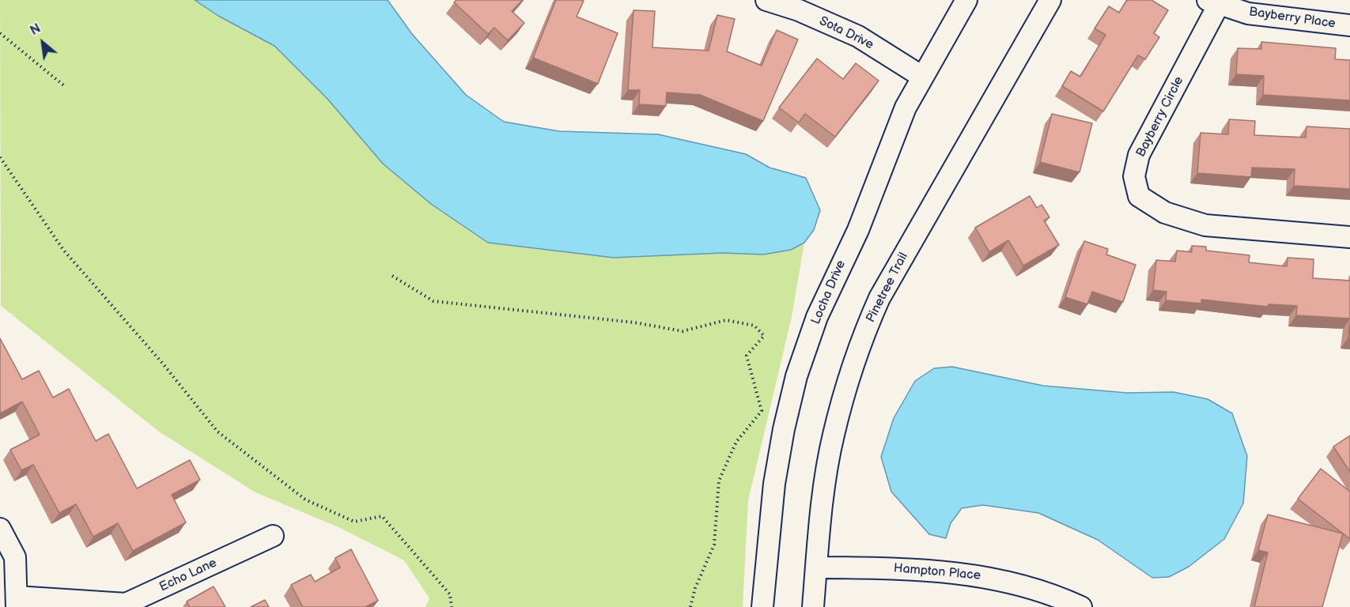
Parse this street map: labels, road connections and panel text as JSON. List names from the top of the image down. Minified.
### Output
{"streets":{"street":["Bayberry Place","Sota Drive","Bayberry Circle","Pinetree Trail","Locha Drive","Hampton Place","Echo Lane"]},"crossings":[["Bayberry Place","Bayberry Circle"],["Sota Drive","Locha Drive"],["Pinetree Trail","Hampton Place"]],"north":"top left"}
